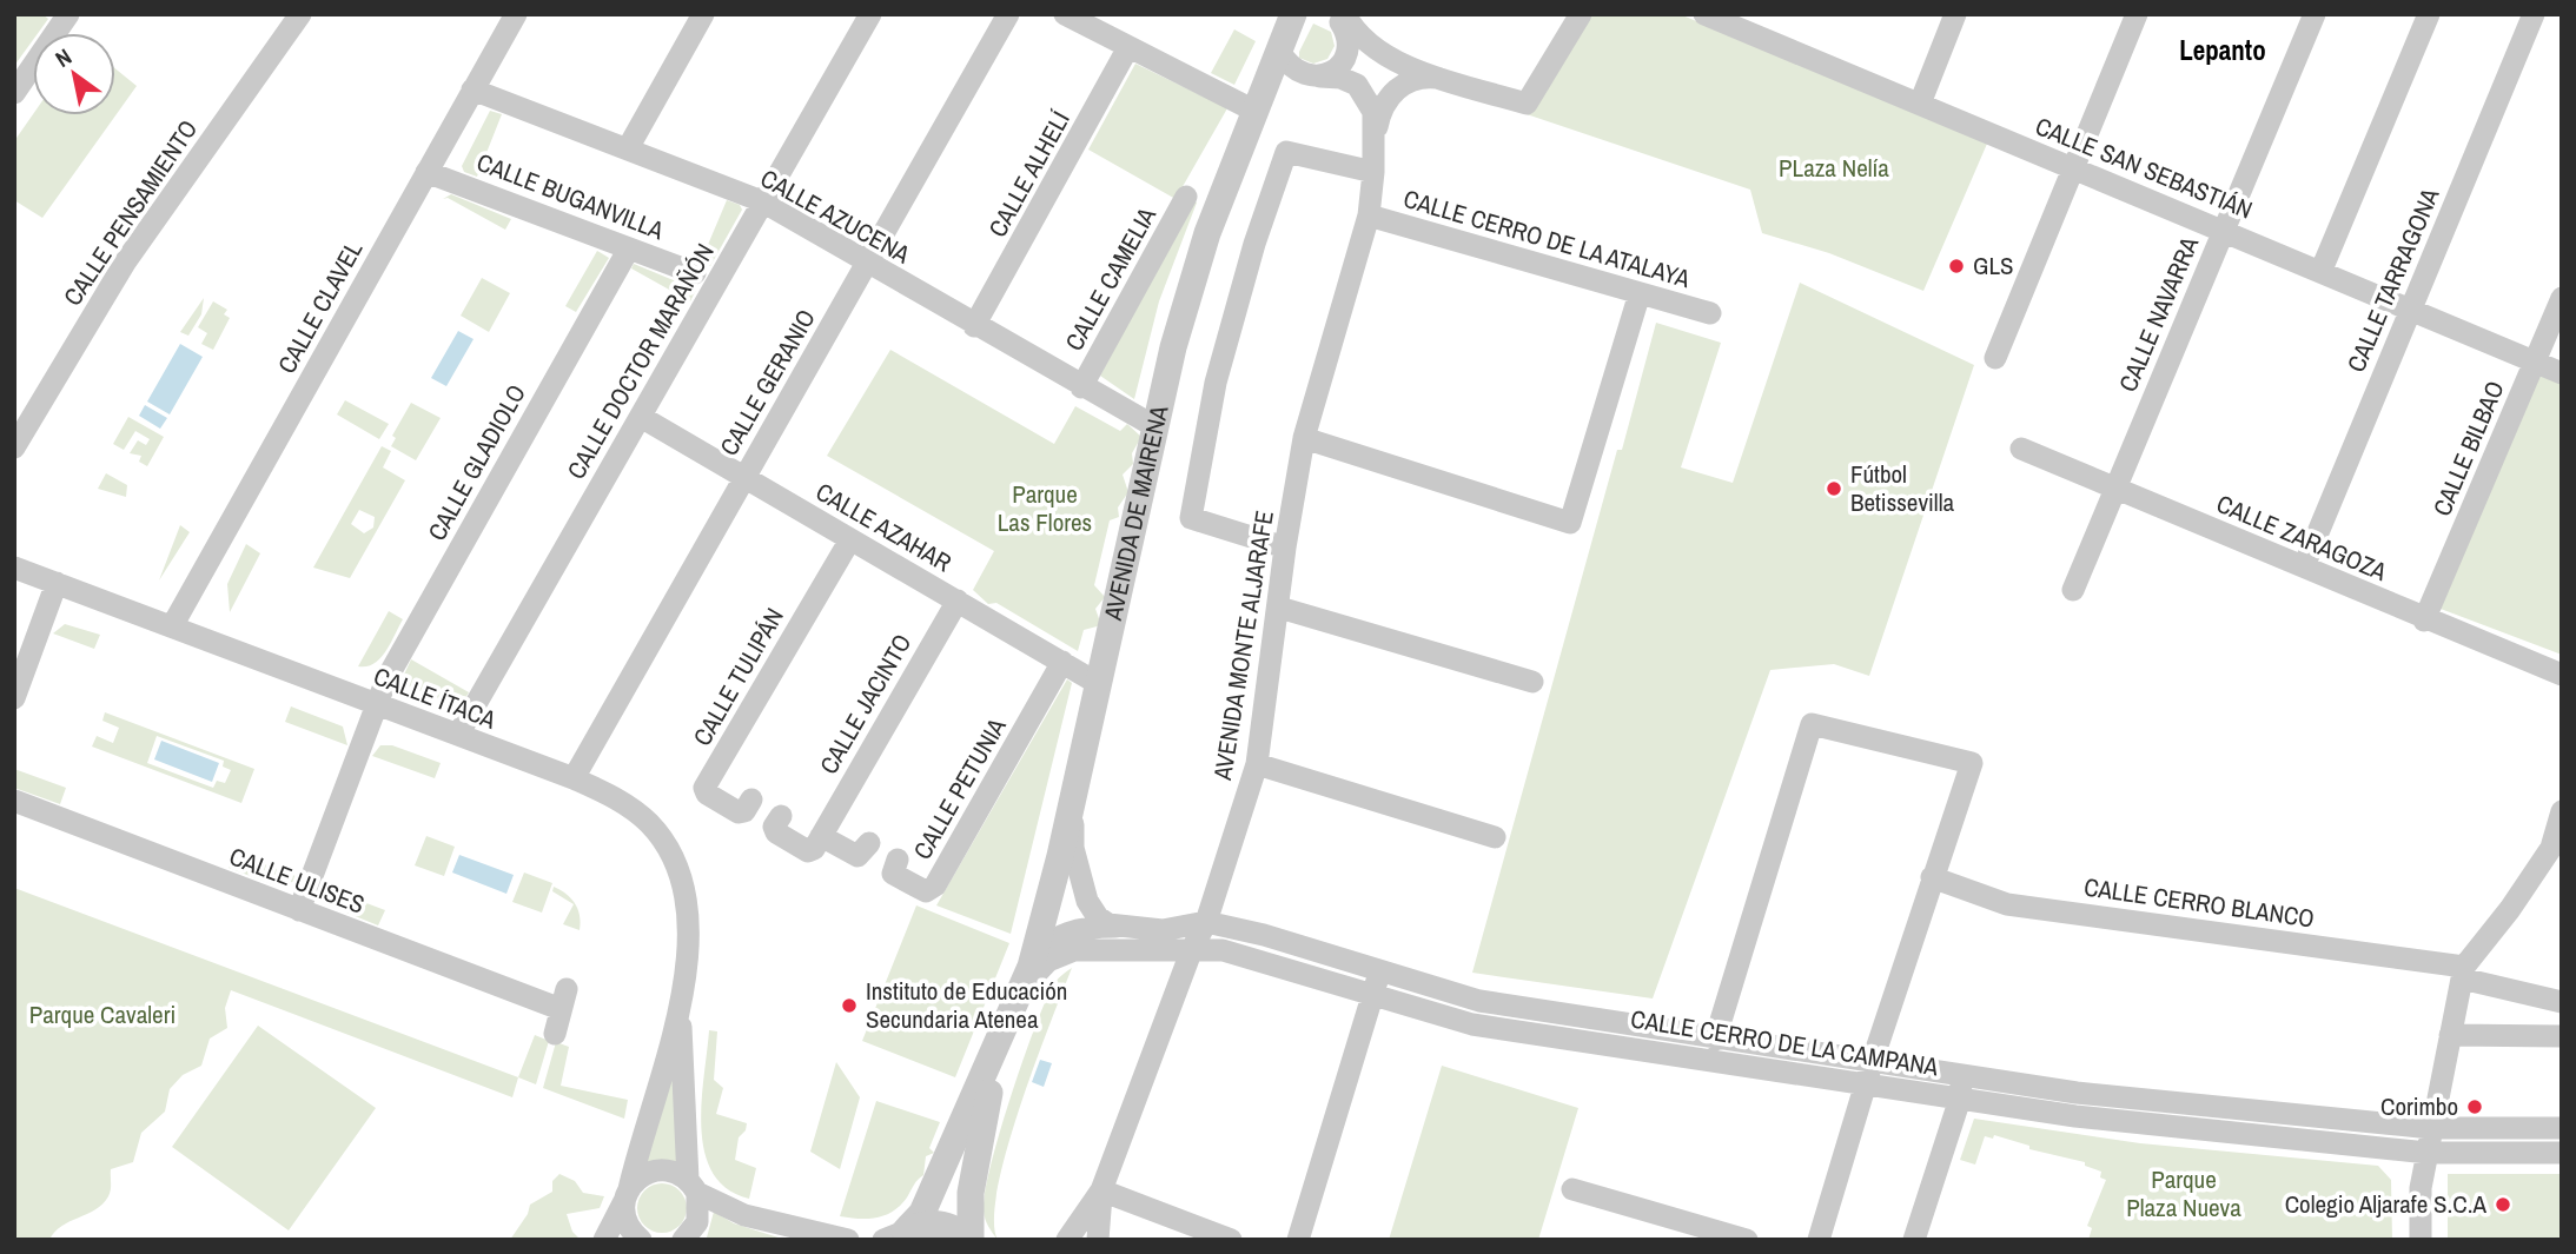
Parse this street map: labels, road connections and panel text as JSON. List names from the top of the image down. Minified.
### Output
{"streets":{"street":["CALLE SAN SEBASTIÁN","CALLE ALHELÍ","CALLE BUGANVILLA","CALLE PENSAMIENTO","CALLE AZUCENA","CALLE CERRO DE LA ATALAYA","CALLE CAMELIA","CALLE TARRAGONA","CALLE CLAVEL","CALLE NAVARRA","CALLE DOCTOR MARAÑÓN","CALLE GERANIO","CALLE BILBAO","CALLE GLADIOLO","AVENIDA DE MAIRENA","CALLE AZAHAR","CALLE ZARAGOZA","AVENIDA MONTE ALJARAFE","CALLE TULIPÁN","CALLE ÍTACA","CALLE JACINTO","CALLE PETUNIA","CALLE ULISES","CALLE CERRO BLANCO","CALLE CERRO DE LA CAMPANA"]},"crossings":[["CALLE SAN SEBASTIÁN","CALLE TARRAGONA"],["CALLE SAN SEBASTIÁN","CALLE NAVARRA"],["CALLE SAN SEBASTIÁN","CALLE BILBAO"],["CALLE ALHELÍ","CALLE AZUCENA"],["CALLE BUGANVILLA","CALLE CLAVEL"],["CALLE BUGANVILLA","CALLE GLADIOLO"],["CALLE AZUCENA","CALLE CAMELIA"],["CALLE AZUCENA","CALLE CLAVEL"],["CALLE AZUCENA","CALLE DOCTOR MARAÑÓN"],["CALLE AZUCENA","CALLE GERANIO"],["CALLE AZUCENA","AVENIDA DE MAIRENA"],["CALLE CERRO DE LA ATALAYA","AVENIDA MONTE ALJARAFE"],["CALLE TARRAGONA","CALLE ZARAGOZA"],["CALLE CLAVEL","CALLE ÍTACA"],["CALLE NAVARRA","CALLE ZARAGOZA"],["CALLE DOCTOR MARAÑÓN","CALLE AZAHAR"],["CALLE DOCTOR MARAÑÓN","CALLE ÍTACA"],["CALLE GERANIO","CALLE AZAHAR"],["CALLE GERANIO","CALLE ÍTACA"],["CALLE BILBAO","CALLE ZARAGOZA"],["CALLE GLADIOLO","CALLE ÍTACA"],["CALLE GLADIOLO","CALLE ULISES"],["AVENIDA DE MAIRENA","CALLE AZAHAR"],["AVENIDA DE MAIRENA","CALLE CERRO DE LA CAMPANA"],["CALLE AZAHAR","CALLE TULIPÁN"],["CALLE AZAHAR","CALLE JACINTO"],["CALLE AZAHAR","CALLE PETUNIA"],["AVENIDA MONTE ALJARAFE","CALLE CERRO DE LA CAMPANA"]],"districts":["Lepanto"],"parks":["PLaza Nelía","Parque Las Flores","Parque Cavaleri","Parque Plaza Nueva"],"places":["GLS","Fútbol Betissevilla","Instituto de Educación Secundaria Atenea","Corimbo","Colegio Aljarafe S.C.A"],"north":"top left"}
